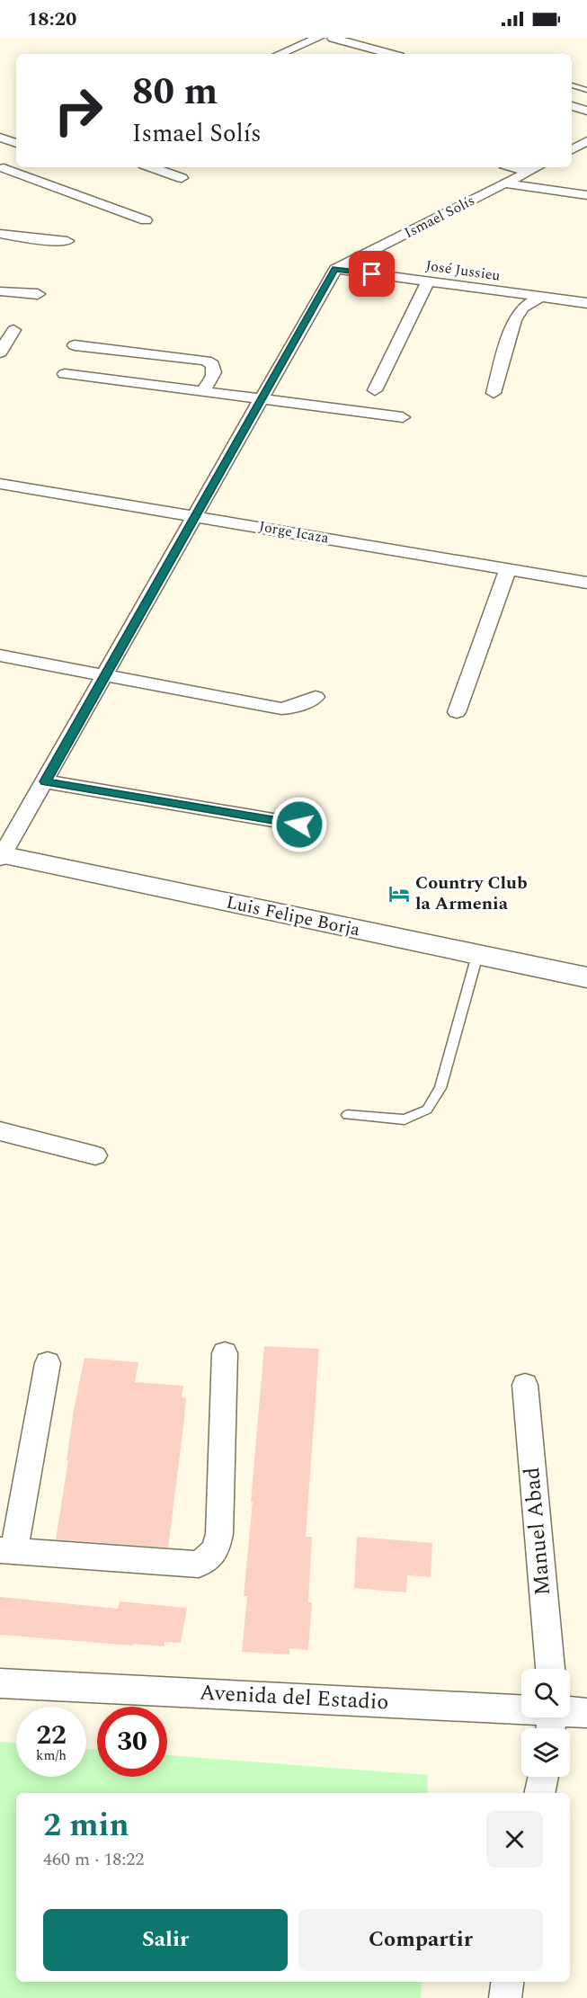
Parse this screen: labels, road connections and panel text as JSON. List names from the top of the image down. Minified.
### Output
{"streets":{"street":["Ismael Solís","José Jussieu","Jorge Icaza","Luis Felipe Borja","Manuel Abad","Avenida del Estadio"]},"crossings":[["Ismael Solís","José Jussieu"]],"places":{"hotel":["Country Club la Armenia"]},"page":{"status":"18:20","turn":["80 m","Ismael Solís"],"speed":"22 km/h","limit":"30","heading":["2 min","460 m · 18:22"],"buttons":["Salir","Compartir"]}}
